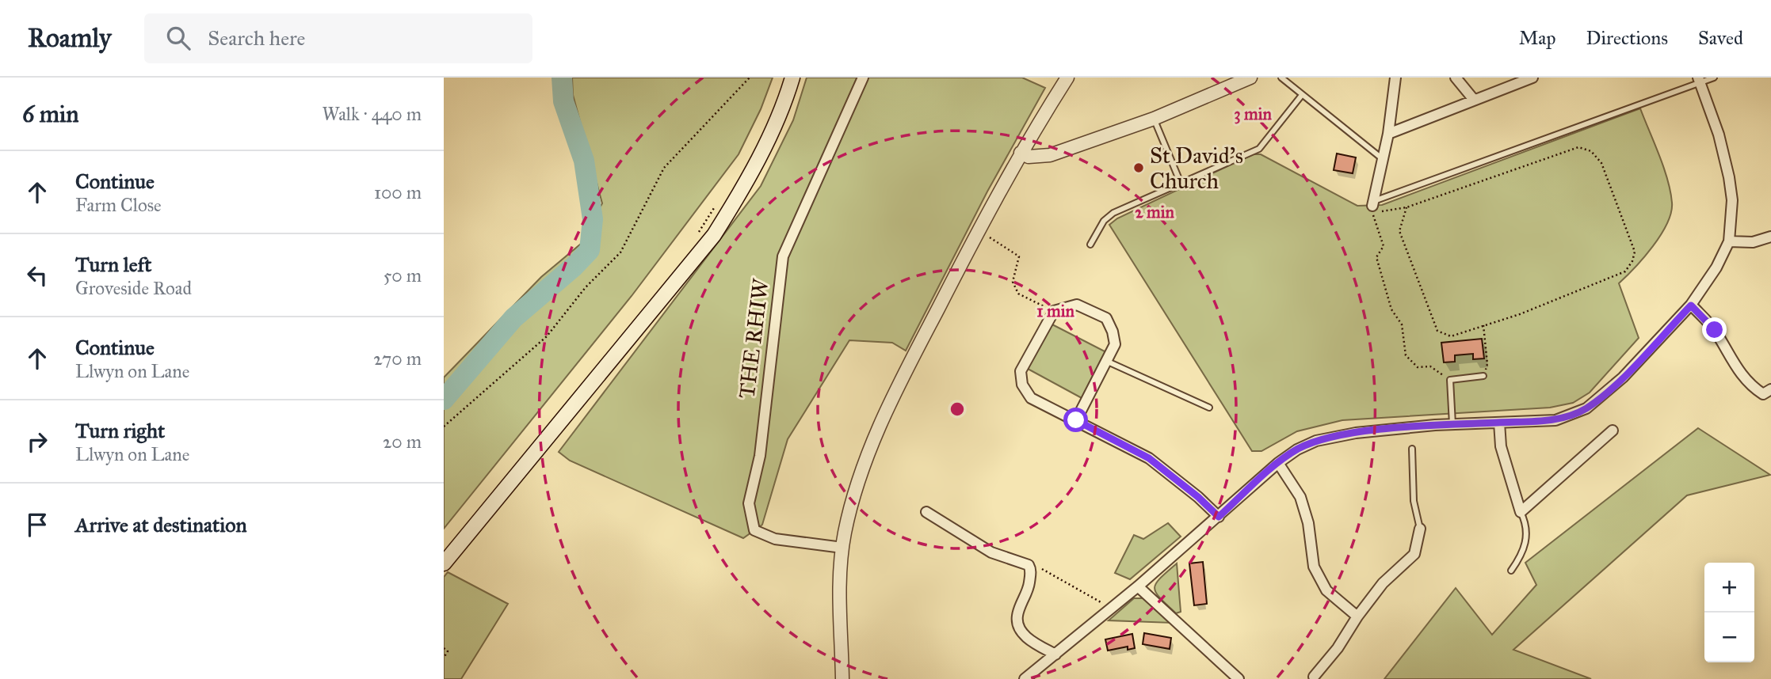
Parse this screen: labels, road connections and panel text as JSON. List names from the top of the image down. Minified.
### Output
{"streets":{"street":["THE RHIW"]},"places":["St David's Church"],"page":{"header":"Roamly","search":"Search here","nav":["Map","Directions","Saved"],"heading":["6 min","Walk · 440 m"],"list":[["Continue","Farm Close","100 m"],["Turn left","Groveside Road","50 m"],["Continue","Llwyn on Lane","270 m"],["Turn right","Llwyn on Lane","20 m"],"Arrive at destination"],"map_buttons":["+","−"]},"rings":["3 min","2 min","1 min"]}
